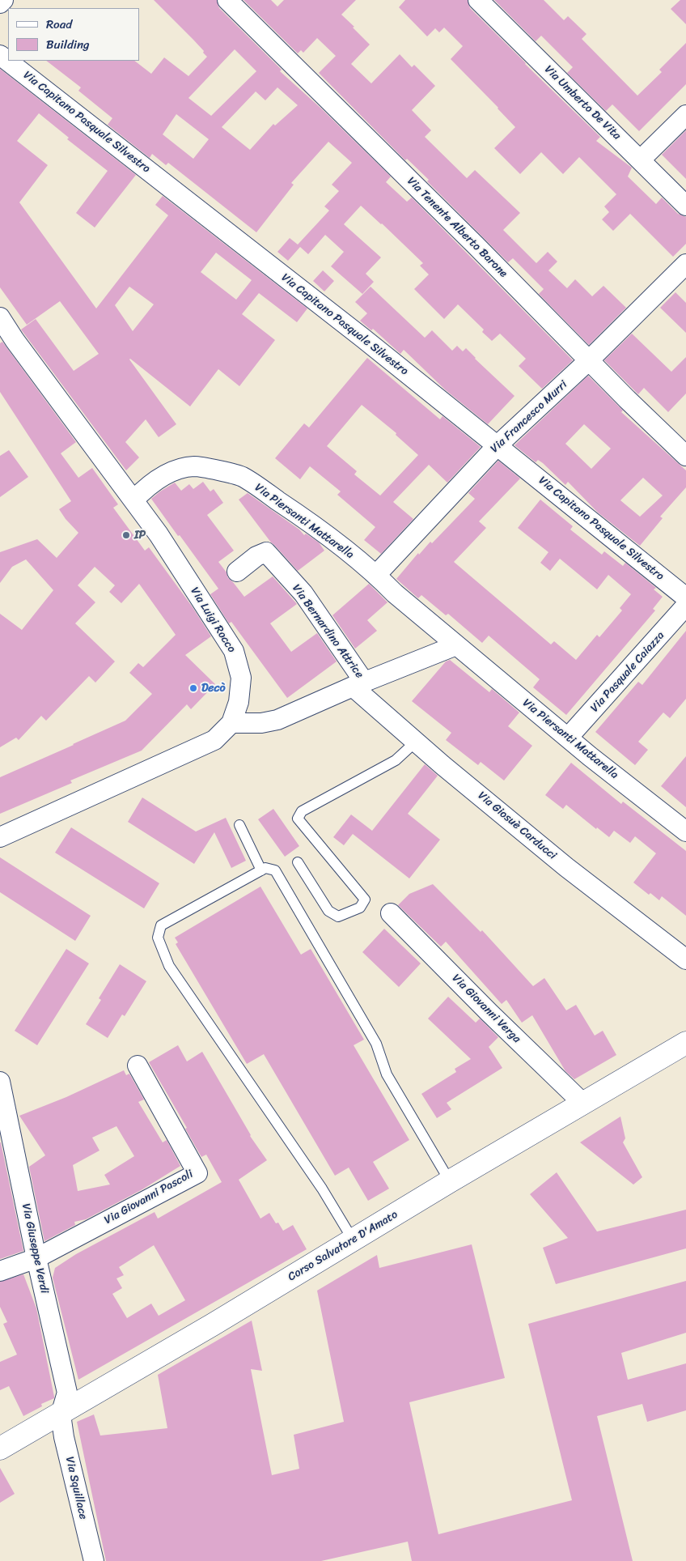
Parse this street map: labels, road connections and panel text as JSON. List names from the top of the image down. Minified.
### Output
{"streets":{"street":["Via Umberto De Vita","Via Capitano Pasquale Silvestro","Via Tenente Alberto Barone","Via Francesco Murri","Via Piersanti Mattarella","Via Luigi Rocco","Via Bernardino Attrice","Via Pasquale Caiazza","Via Giosuè Carducci","Via Giovanni Verga","Via Giovanni Pascoli","Corso Salvatore D'Amato","Via Giuseppe Verdi","Via Squillace"]},"crossings":[["Via Capitano Pasquale Silvestro","Via Francesco Murri"],["Via Tenente Alberto Barone","Via Francesco Murri"],["Via Francesco Murri","Via Piersanti Mattarella"],["Via Piersanti Mattarella","Via Luigi Rocco"],["Via Piersanti Mattarella","Via Pasquale Caiazza"],["Via Bernardino Attrice","Via Giosuè Carducci"],["Via Giovanni Verga","Corso Salvatore D'Amato"],["Via Giovanni Pascoli","Via Giuseppe Verdi"],["Corso Salvatore D'Amato","Via Giuseppe Verdi"],["Corso Salvatore D'Amato","Via Squillace"],["Via Giuseppe Verdi","Via Squillace"]],"places":["IP","Decò"],"legend":["Road","Building"]}
